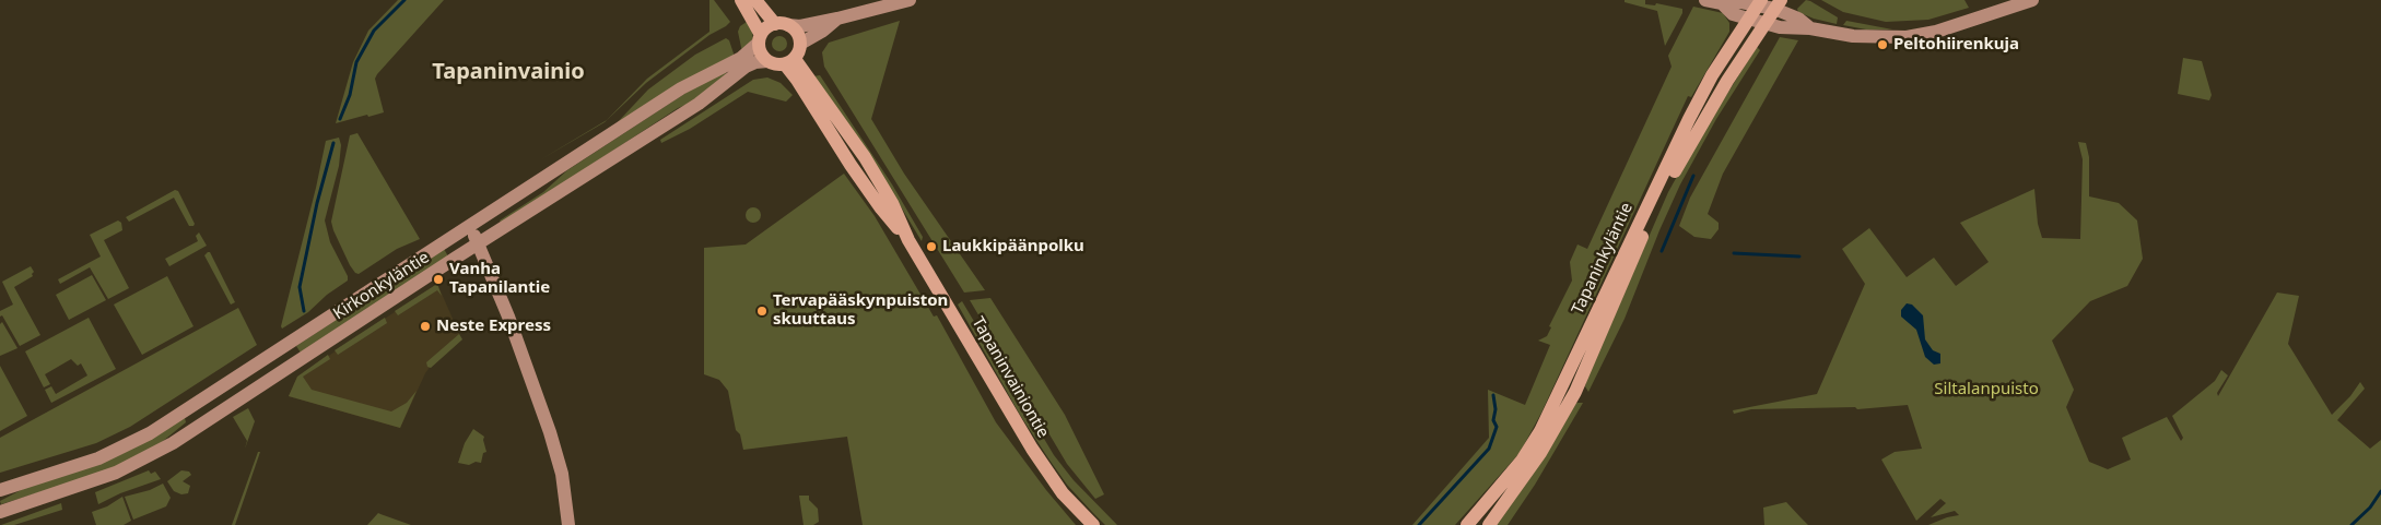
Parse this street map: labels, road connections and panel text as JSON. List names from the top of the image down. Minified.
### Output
{"streets":{"main road":["Tapaninkyläntie","Kirkonkyläntie","Tapaninvainiontie"]},"crossings":[["Kirkonkyläntie","Tapaninvainiontie"]],"districts":["Tapaninvainio"],"parks":["Siltalanpuisto"],"places":["Peltohiirenkuja","Laukkipäänpolku","Vanha Tapanilantie","Tervapääskynpuiston skuuttaus","Neste Express"]}
